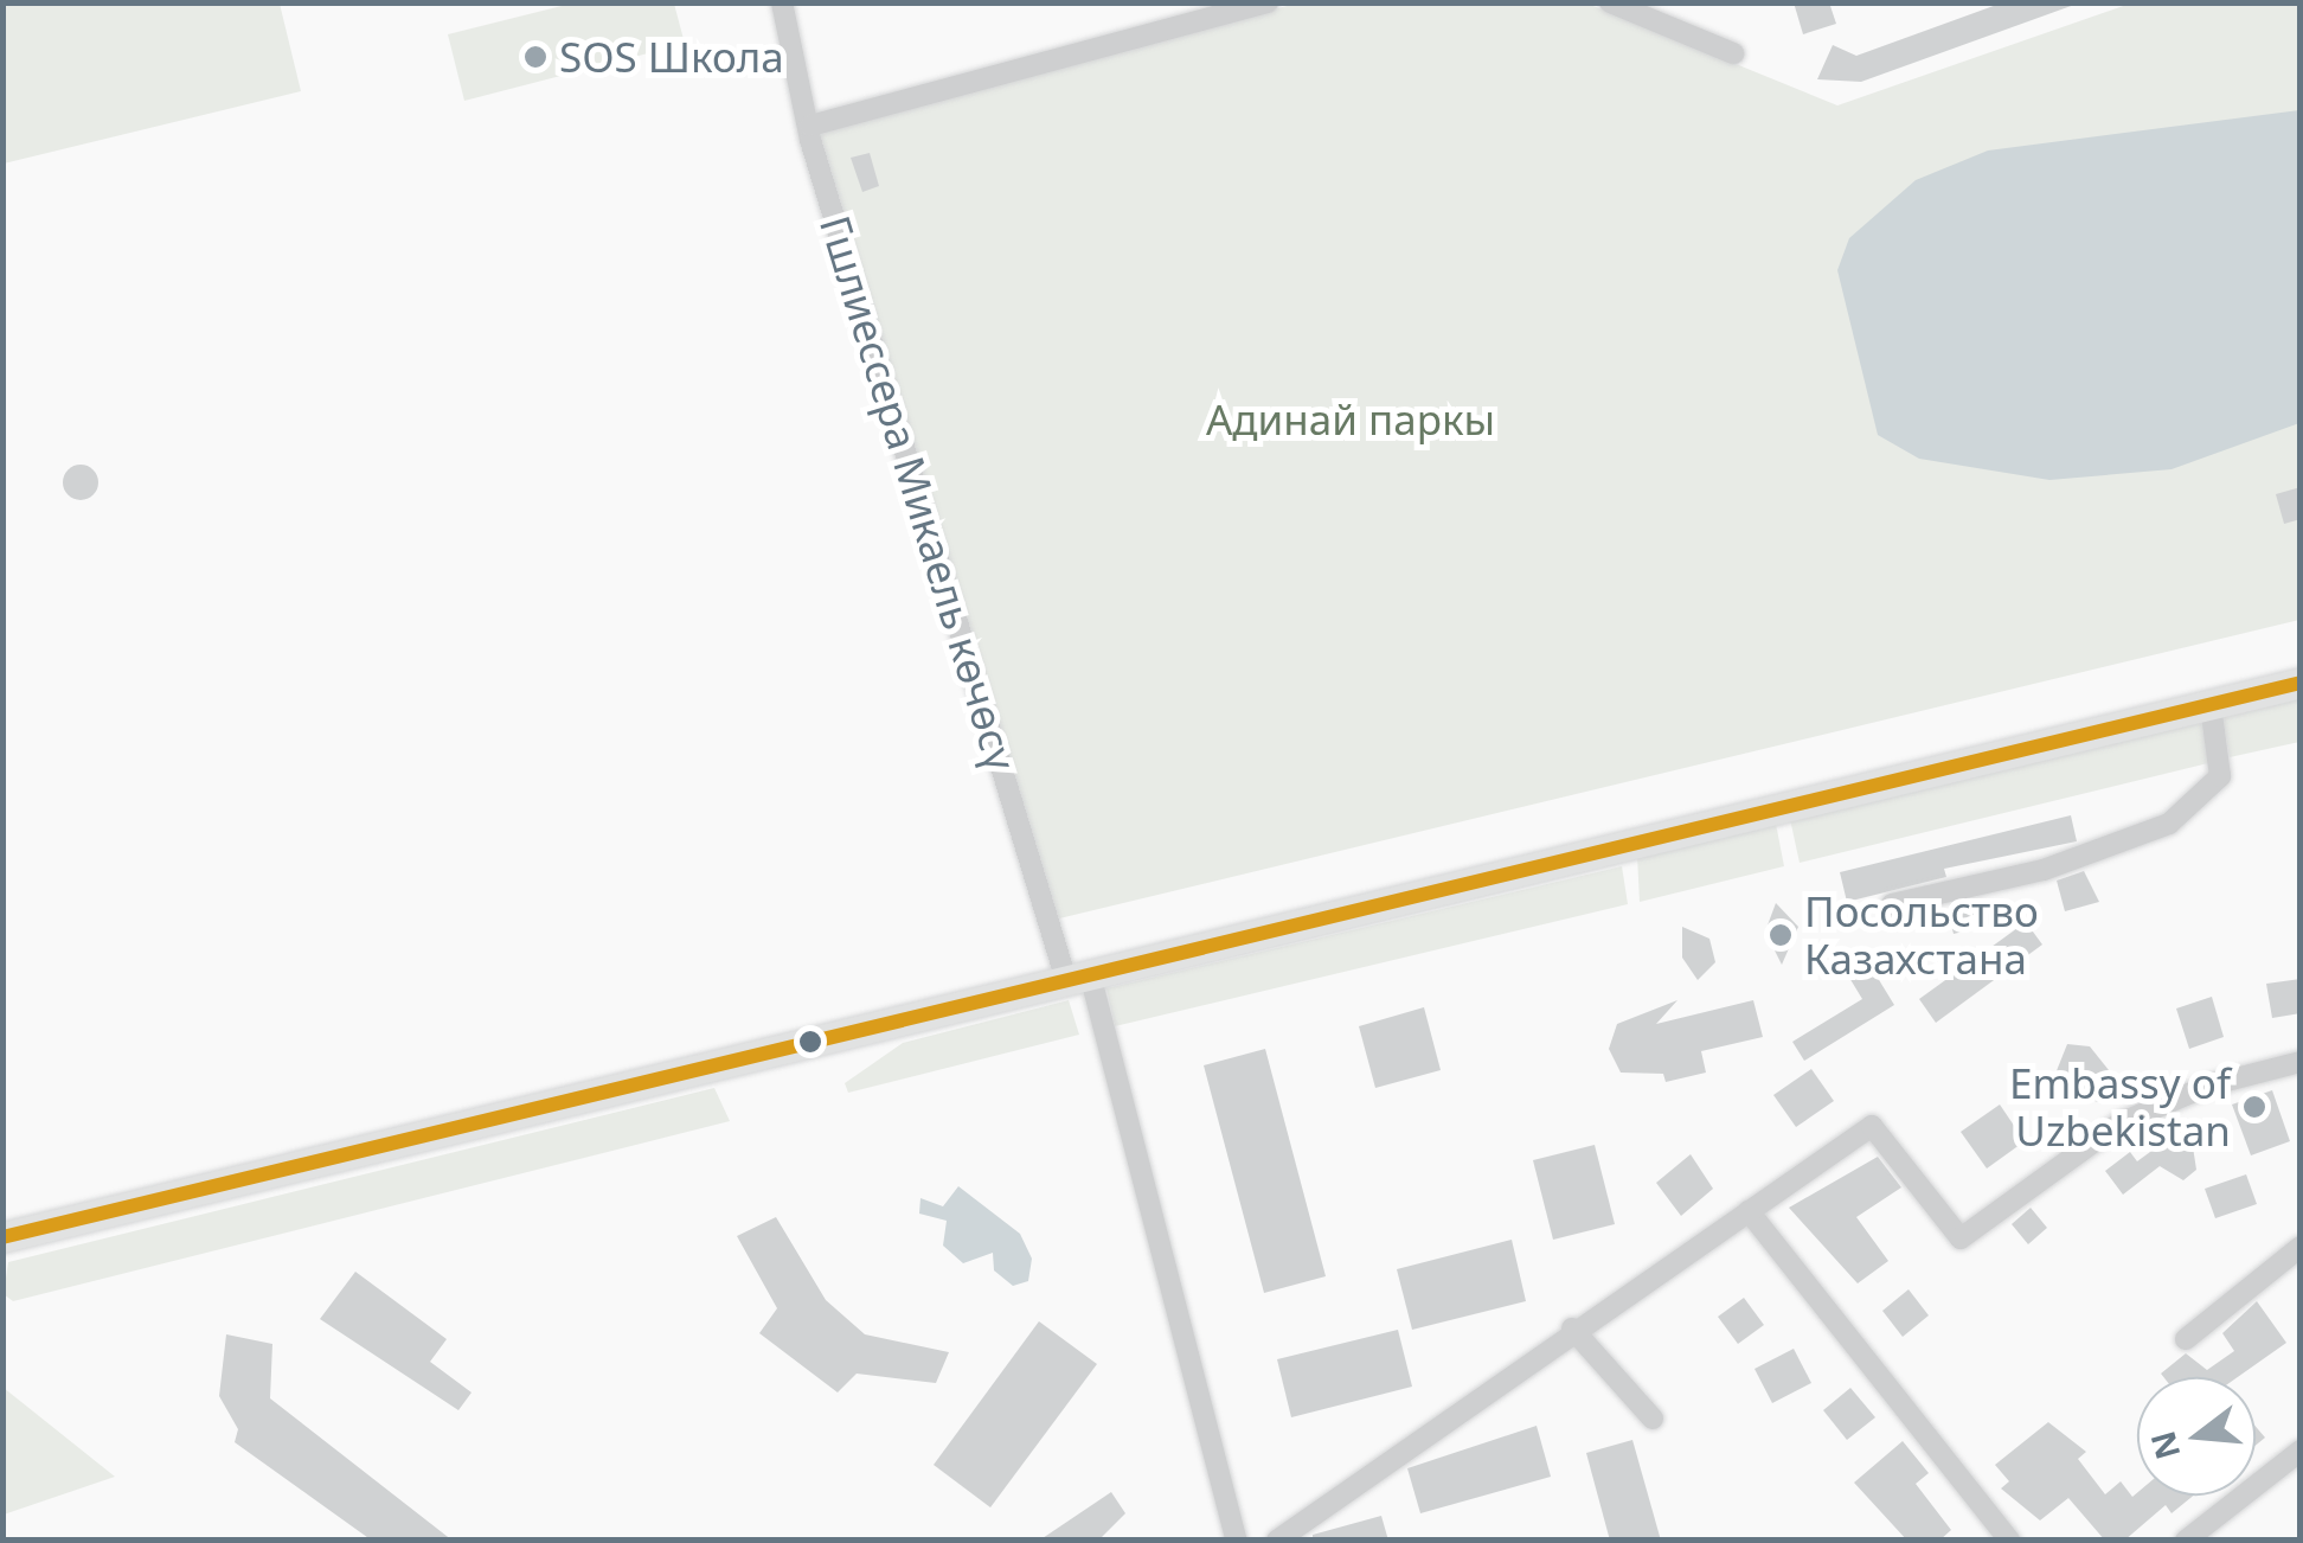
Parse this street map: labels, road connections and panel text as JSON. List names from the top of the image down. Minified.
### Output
{"streets":{"street":["Гшлиессера Микаель көчөсү"]},"parks":["Адинай паркы"],"places":["SOS Школа","Посольство Казахстана","Embassy of Uzbekistan"],"north":"left"}
